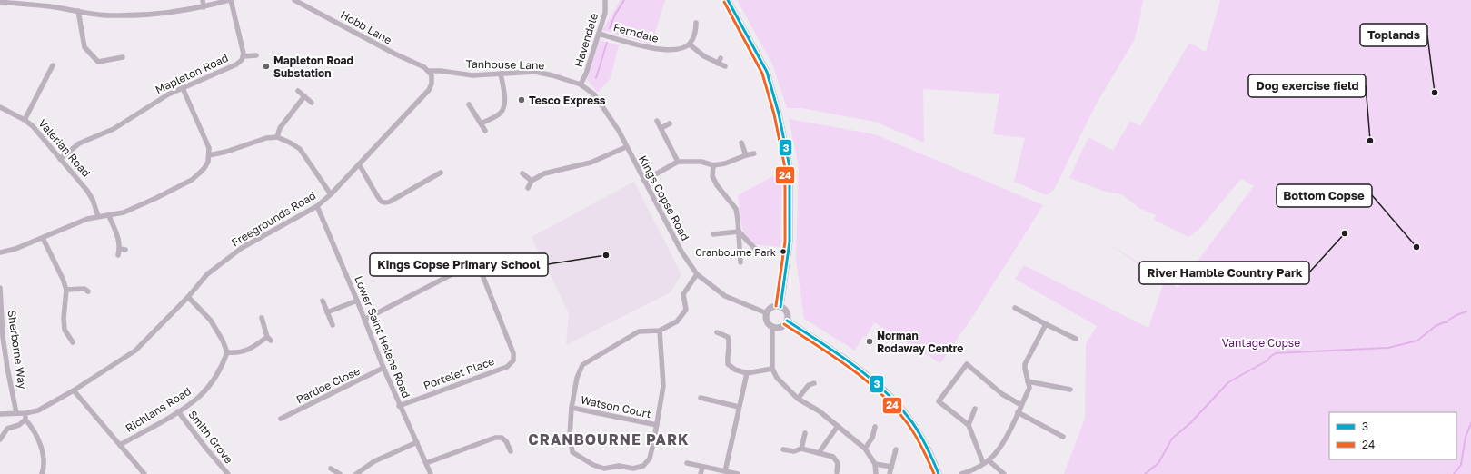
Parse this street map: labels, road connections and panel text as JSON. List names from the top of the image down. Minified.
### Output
{"streets":{"street":["Hobb Lane","Ferndale","Havendale","Tanhouse Lane","Mapleton Road","Valerian Road","Kings Copse Road","Freegrounds Road","Lower Saint Helens Road","Sherborne Way","Portelet Place","Pardoe Close","Watson Court","Richlans Road","Smith Grove"]},"crossings":[["Hobb Lane","Tanhouse Lane"],["Hobb Lane","Freegrounds Road"],["Ferndale","Havendale"],["Havendale","Tanhouse Lane"],["Havendale","Kings Copse Road"],["Tanhouse Lane","Kings Copse Road"],["Tanhouse Lane","Freegrounds Road"],["Mapleton Road","Valerian Road"],["Freegrounds Road","Lower Saint Helens Road"],["Freegrounds Road","Sherborne Way"],["Lower Saint Helens Road","Portelet Place"],["Lower Saint Helens Road","Pardoe Close"],["Richlans Road","Smith Grove"]],"districts":["CRANBOURNE PARK"],"parks":["Vantage Copse"],"places":["Mapleton Road Substation","Toplands","Tesco Express","Dog exercise field","River Hamble Country Park","Bottom Copse","Cranbourne Park","Kings Copse Primary School","Norman Rodaway Centre"],"lines":["transit line 3","transit line 24"],"legend":["3","24"]}
